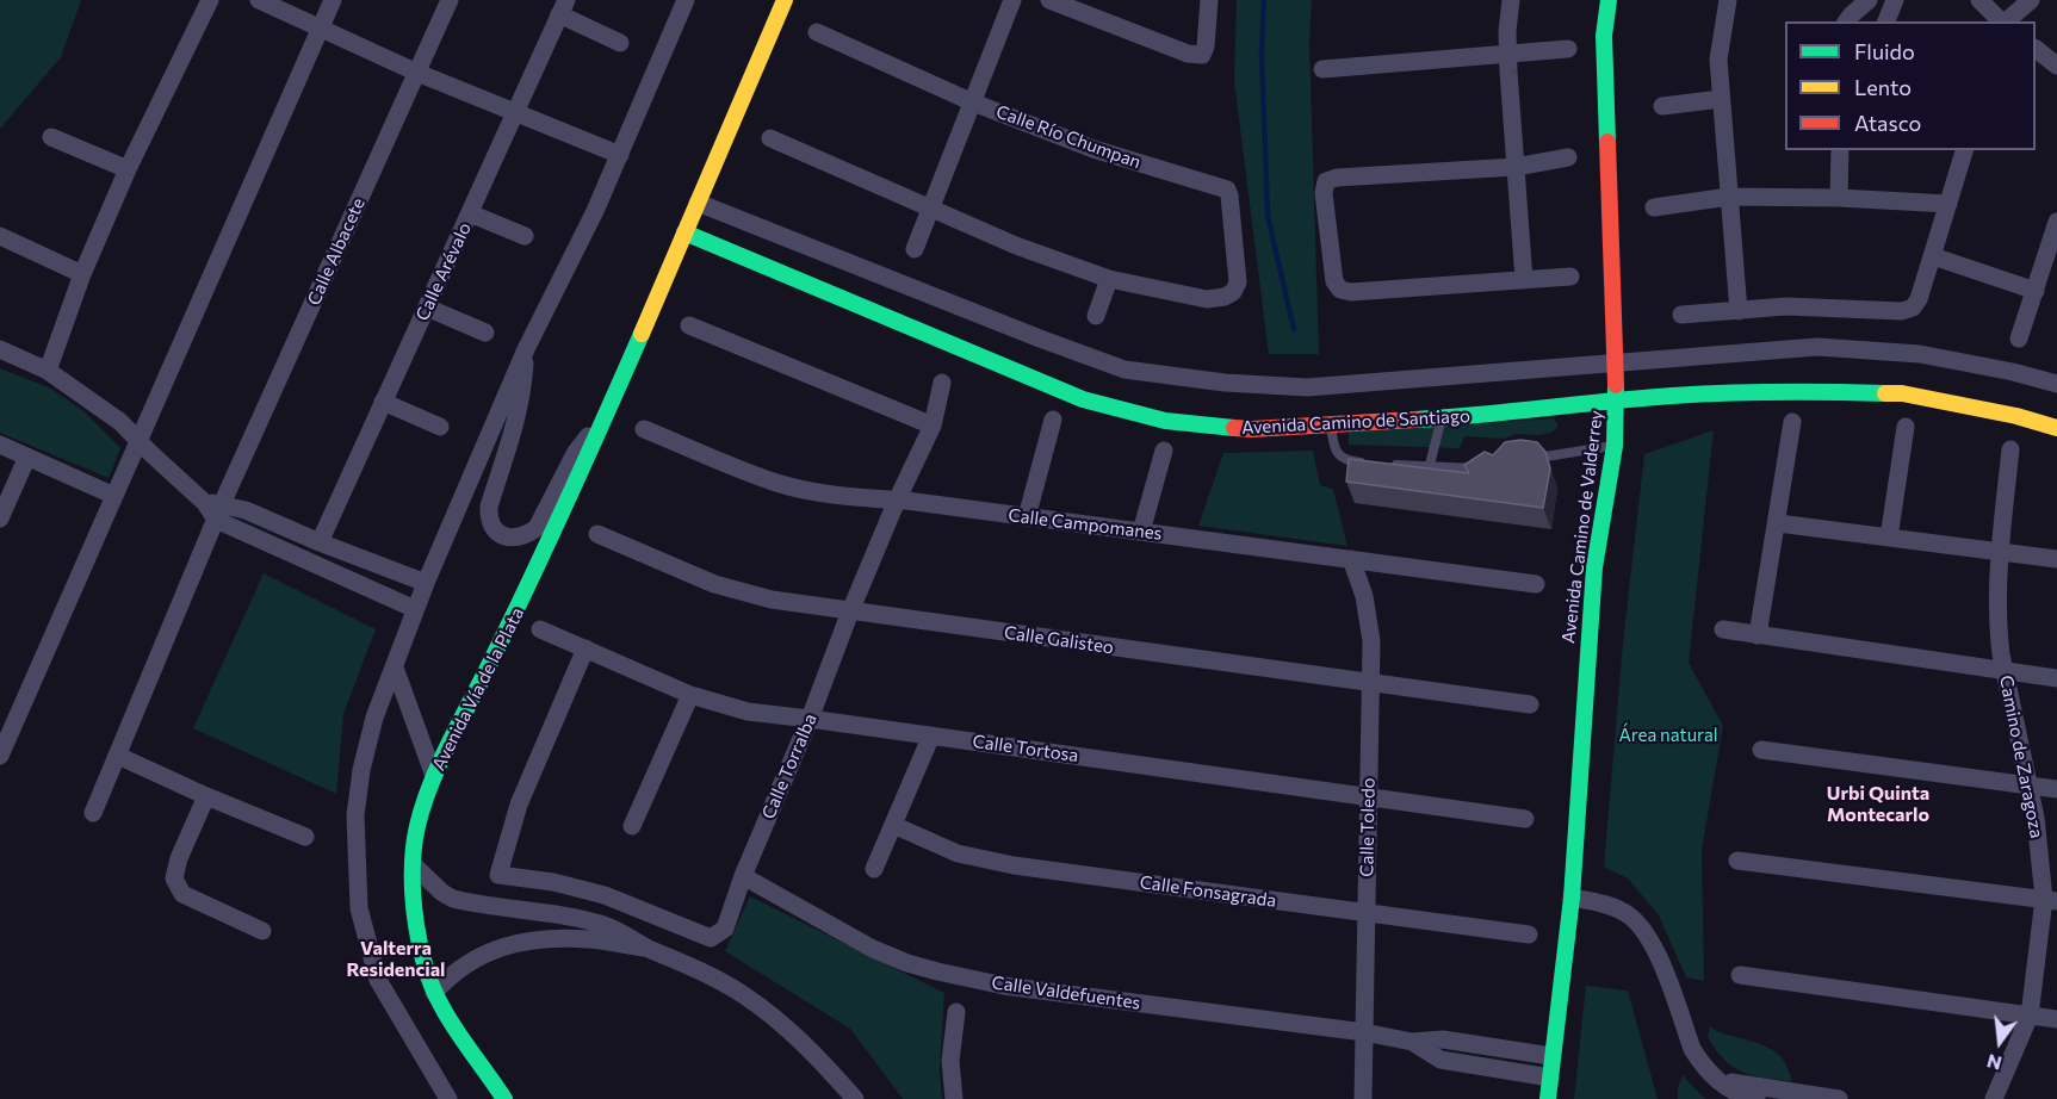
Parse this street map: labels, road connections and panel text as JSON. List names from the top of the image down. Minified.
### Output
{"streets":{"street":["Calle Río Chumpan","Calle Albacete","Calle Arévalo","Avenida Camino de Santiago","Calle Campomanes","Avenida Camino de Valderrey","Calle Galisteo","Avenida Vía de la Plata","Calle Tortosa","Camino de Zaragoza","Calle Torralba","Calle Toledo","Calle Fonsagrada","Calle Valdefuentes"]},"crossings":[["Avenida Camino de Santiago","Avenida Camino de Valderrey"],["Avenida Camino de Santiago","Avenida Vía de la Plata"],["Calle Campomanes","Calle Torralba"],["Calle Campomanes","Calle Toledo"],["Avenida Camino de Valderrey","Calle Valdefuentes"],["Calle Galisteo","Calle Torralba"],["Calle Galisteo","Calle Toledo"],["Calle Tortosa","Calle Torralba"],["Calle Tortosa","Calle Toledo"],["Calle Torralba","Calle Valdefuentes"],["Calle Toledo","Calle Fonsagrada"],["Calle Toledo","Calle Valdefuentes"]],"districts":["Urbi Quinta Montecarlo","Valterra Residencial"],"parks":["Área natural"],"legend":["Fluido","Lento","Atasco"],"north":"bottom"}
